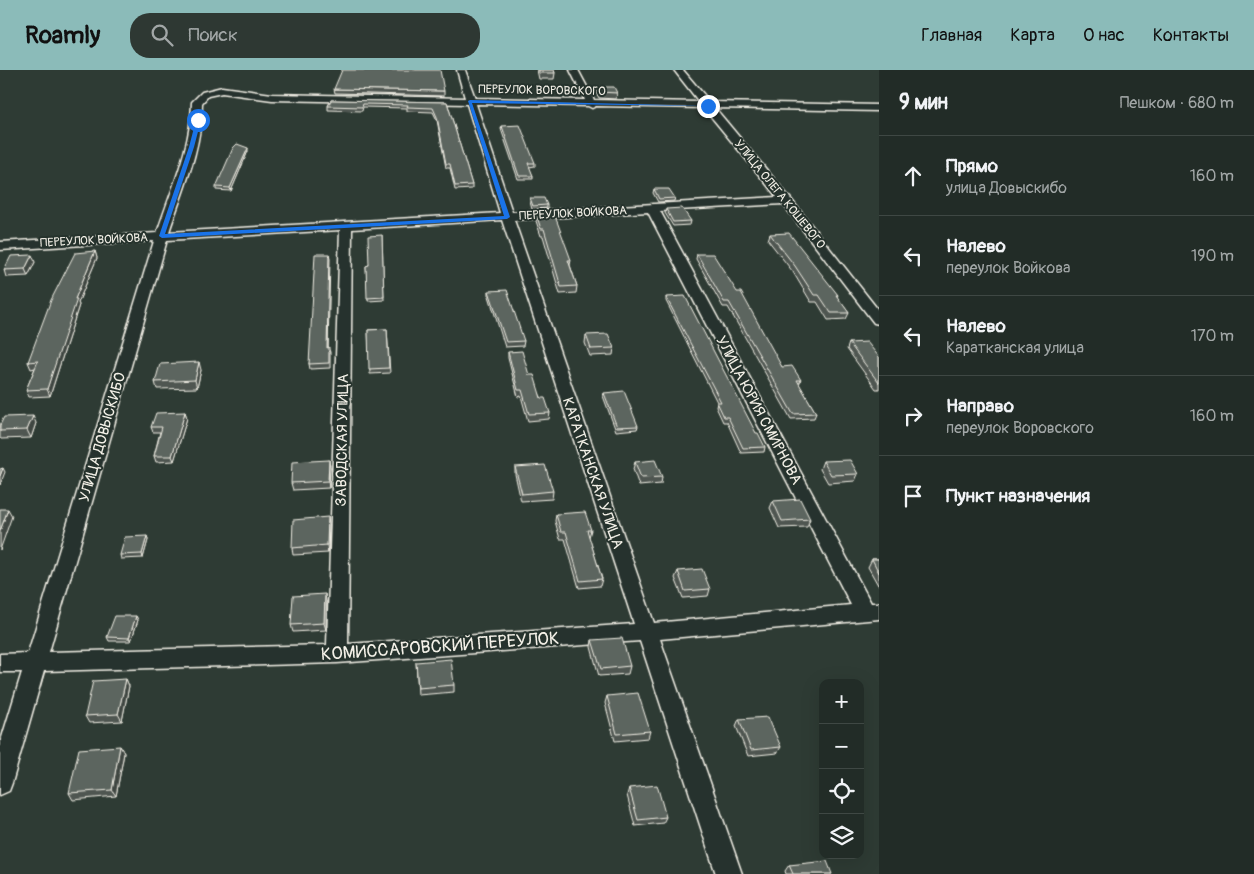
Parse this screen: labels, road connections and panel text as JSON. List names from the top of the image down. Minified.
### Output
{"streets":{"street":["ПЕРЕУЛОК ВОРОВСКОГО","УЛИЦА ОЛЕГА КОШЕВОГО","ПЕРЕУЛОК ВОЙКОВА","УЛИЦА ЮРИЯ СМИРНОВА","УЛИЦА ДОВЫСКИБО","ЗАВОДСКАЯ УЛИЦА","КАРАТКАНСКАЯ УЛИЦА","КОМИССАРОВСКИЙ ПЕРЕУЛОК"]},"crossings":[["ПЕРЕУЛОК ВОРОВСКОГО","УЛИЦА ОЛЕГА КОШЕВОГО"],["ПЕРЕУЛОК ВОРОВСКОГО","УЛИЦА ДОВЫСКИБО"],["ПЕРЕУЛОК ВОРОВСКОГО","КАРАТКАНСКАЯ УЛИЦА"],["УЛИЦА ОЛЕГА КОШЕВОГО","ПЕРЕУЛОК ВОЙКОВА"],["ПЕРЕУЛОК ВОЙКОВА","УЛИЦА ЮРИЯ СМИРНОВА"],["ПЕРЕУЛОК ВОЙКОВА","УЛИЦА ДОВЫСКИБО"],["ПЕРЕУЛОК ВОЙКОВА","ЗАВОДСКАЯ УЛИЦА"],["ПЕРЕУЛОК ВОЙКОВА","КАРАТКАНСКАЯ УЛИЦА"],["УЛИЦА ЮРИЯ СМИРНОВА","КОМИССАРОВСКИЙ ПЕРЕУЛОК"],["УЛИЦА ДОВЫСКИБО","КОМИССАРОВСКИЙ ПЕРЕУЛОК"],["ЗАВОДСКАЯ УЛИЦА","КОМИССАРОВСКИЙ ПЕРЕУЛОК"],["КАРАТКАНСКАЯ УЛИЦА","КОМИССАРОВСКИЙ ПЕРЕУЛОК"]],"page":{"header":"Roamly","search":"Поиск","nav":["Главная","Карта","О нас","Контакты"],"heading":["9 мин","Пешком · 680 m"],"list":[["Прямо","улица Довыскибо","160 m"],["Налево","переулок Войкова","190 m"],["Налево","Каратканская улица","170 m"],["Направо","переулок Воровского","160 m"],"Пункт назначения"],"map_buttons":["+","−"]}}
